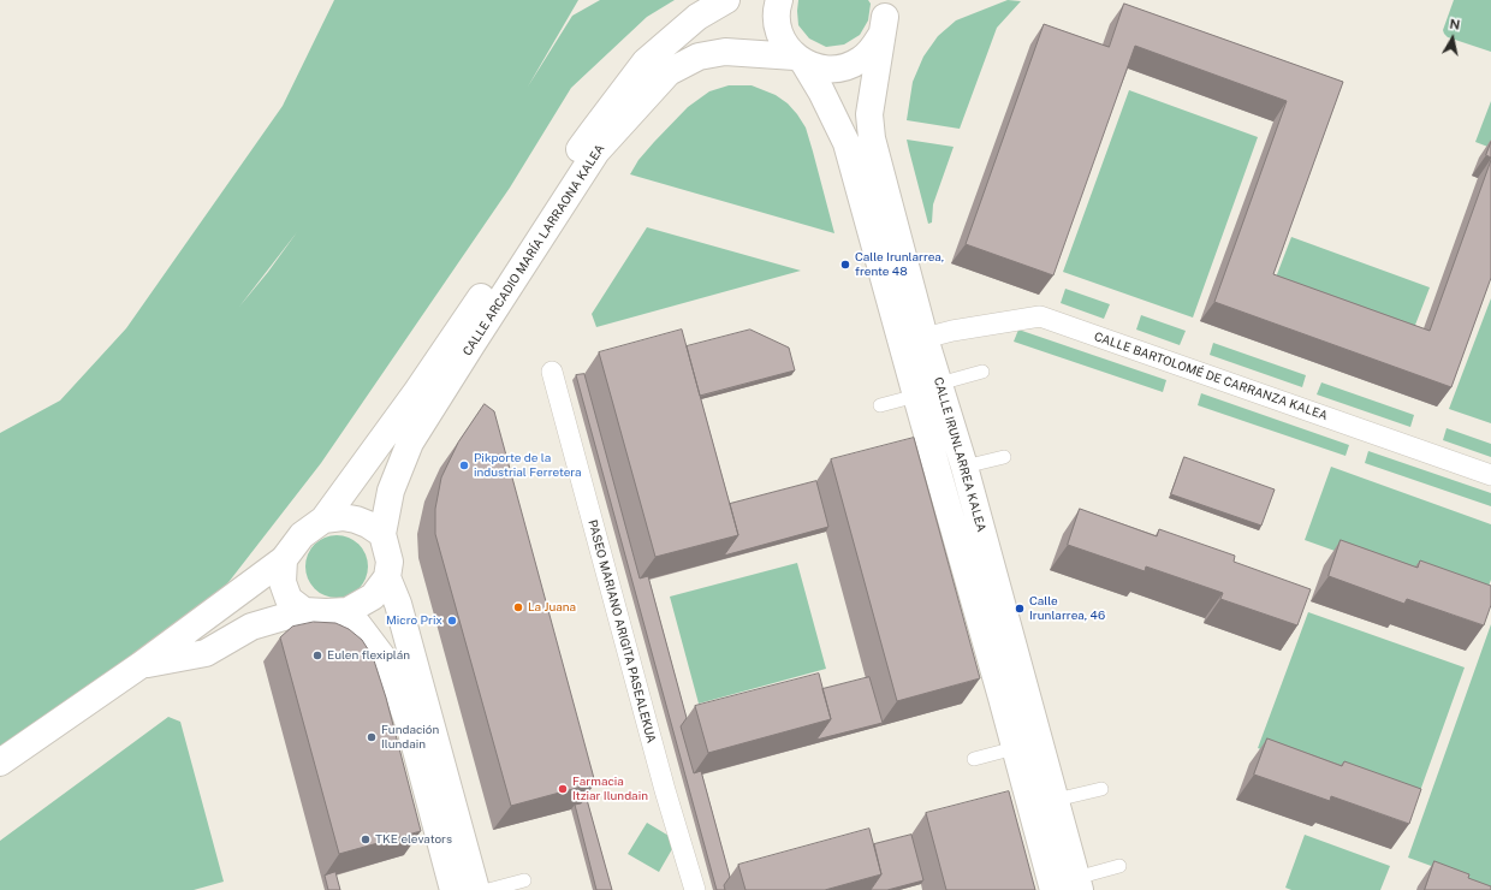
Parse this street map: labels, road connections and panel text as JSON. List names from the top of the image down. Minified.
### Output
{"streets":{"street":["CALLE ARCADIO MARÍA LARRAONA KALEA","CALLE BARTOLOMÉ DE CARRANZA KALEA","CALLE IRUNLARREA KALEA","PASEO MARIANO ARIGITA PASEALEKUA"]},"crossings":[["CALLE ARCADIO MARÍA LARRAONA KALEA","CALLE IRUNLARREA KALEA"],["CALLE BARTOLOMÉ DE CARRANZA KALEA","CALLE IRUNLARREA KALEA"]],"places":["Calle Irunlarrea, frente 48","Pikporte de la industrial Ferretera","La Juana","Calle Irunlarrea, 46","Micro Prix","Eulen flexiplán","Fundación Ilundain","Farmacia Itziar Ilundain","TKE elevators"],"north":"top"}
